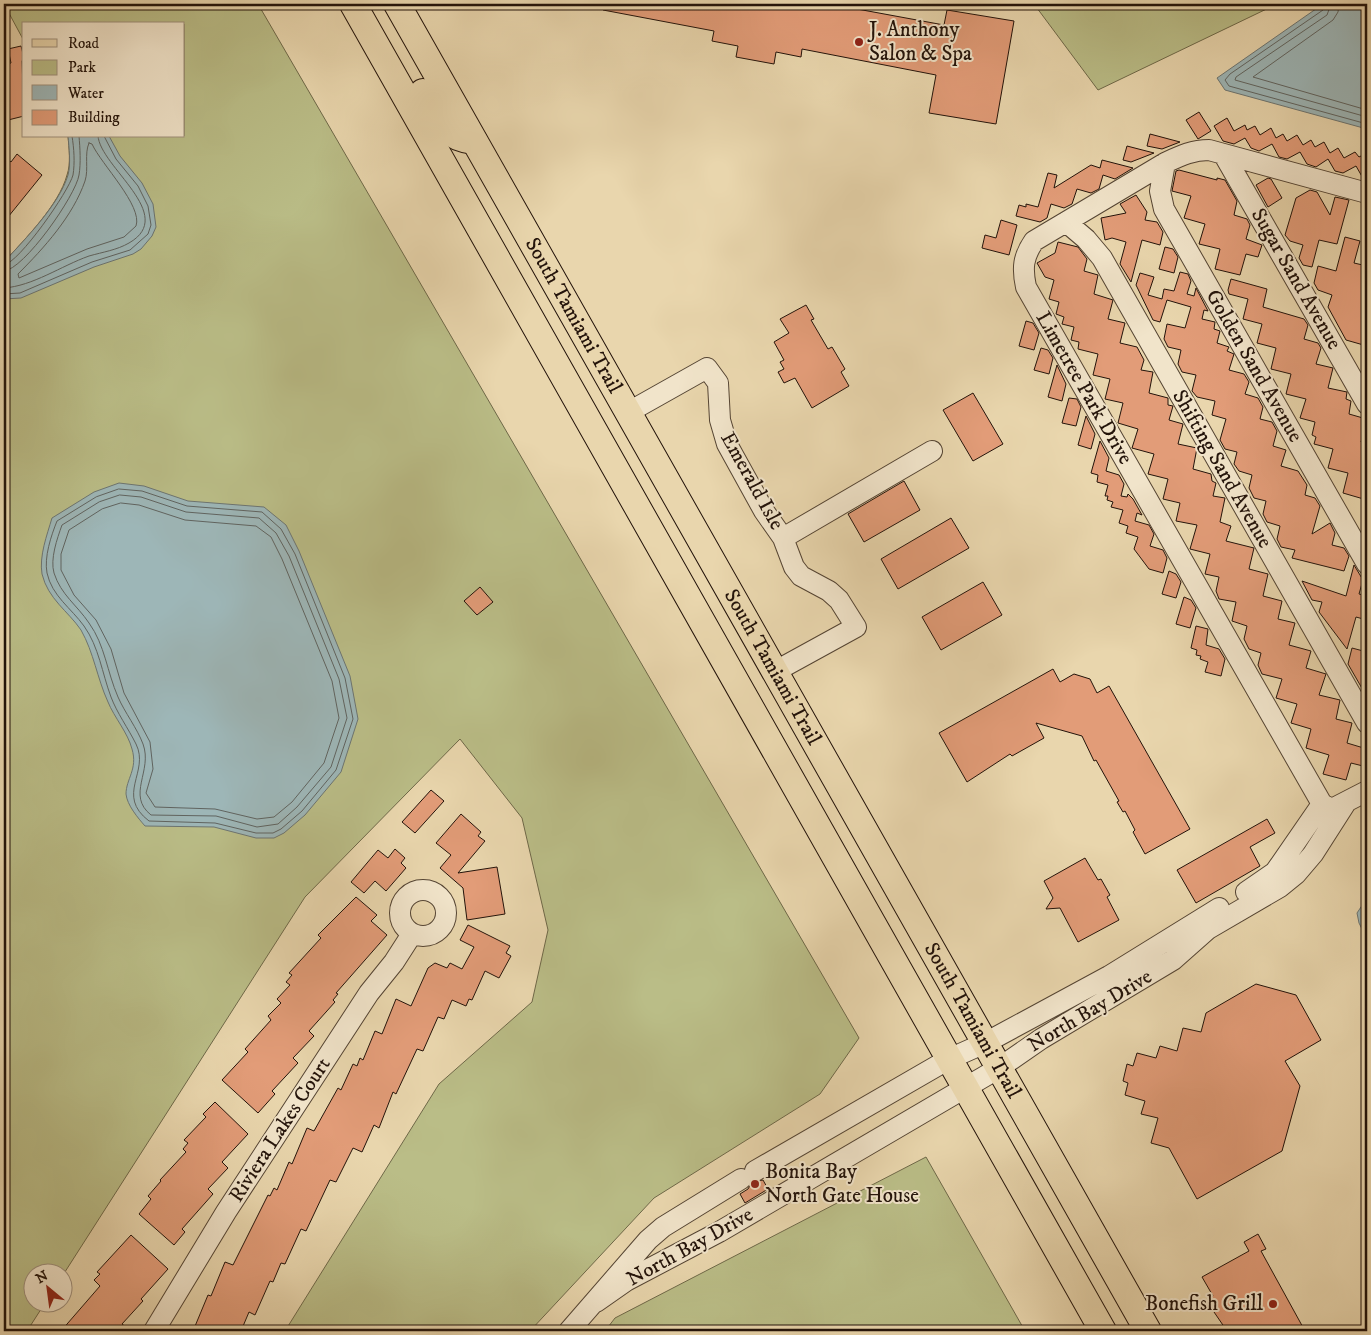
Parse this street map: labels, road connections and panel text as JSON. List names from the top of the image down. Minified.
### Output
{"streets":{"main road":["South Tamiami Trail"],"street":["Sugar Sand Avenue","Golden Sand Avenue","Limetree Park Drive","Shifting Sand Avenue","Emerald Isle","North Bay Drive","Riviera Lakes Court"]},"crossings":[["Sugar Sand Avenue","Limetree Park Drive"],["South Tamiami Trail","Emerald Isle"],["South Tamiami Trail","North Bay Drive"],["Golden Sand Avenue","Limetree Park Drive"],["Limetree Park Drive","Shifting Sand Avenue"],["Limetree Park Drive","North Bay Drive"]],"places":["J. Anthony Salon & Spa","Bonita Bay North Gate House","Bonefish Grill"],"legend":["Road","Park","Water","Building"],"north":"top left"}
